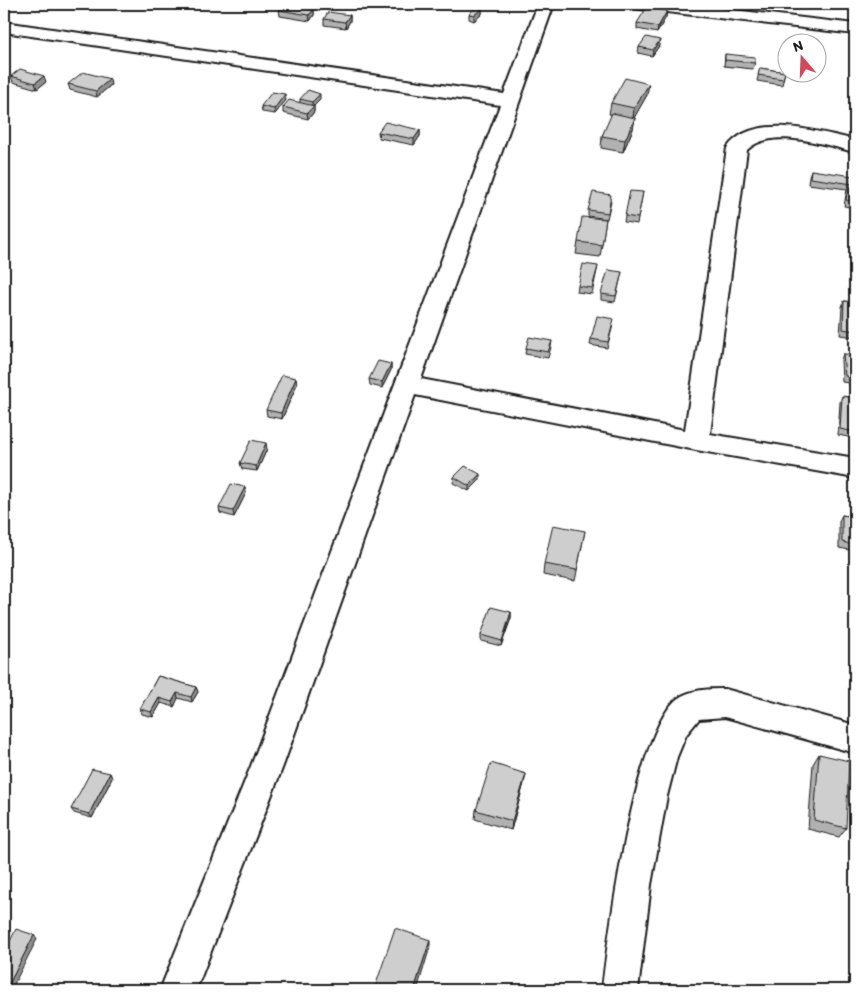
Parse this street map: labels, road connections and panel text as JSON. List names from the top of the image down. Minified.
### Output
{"north":"top"}
